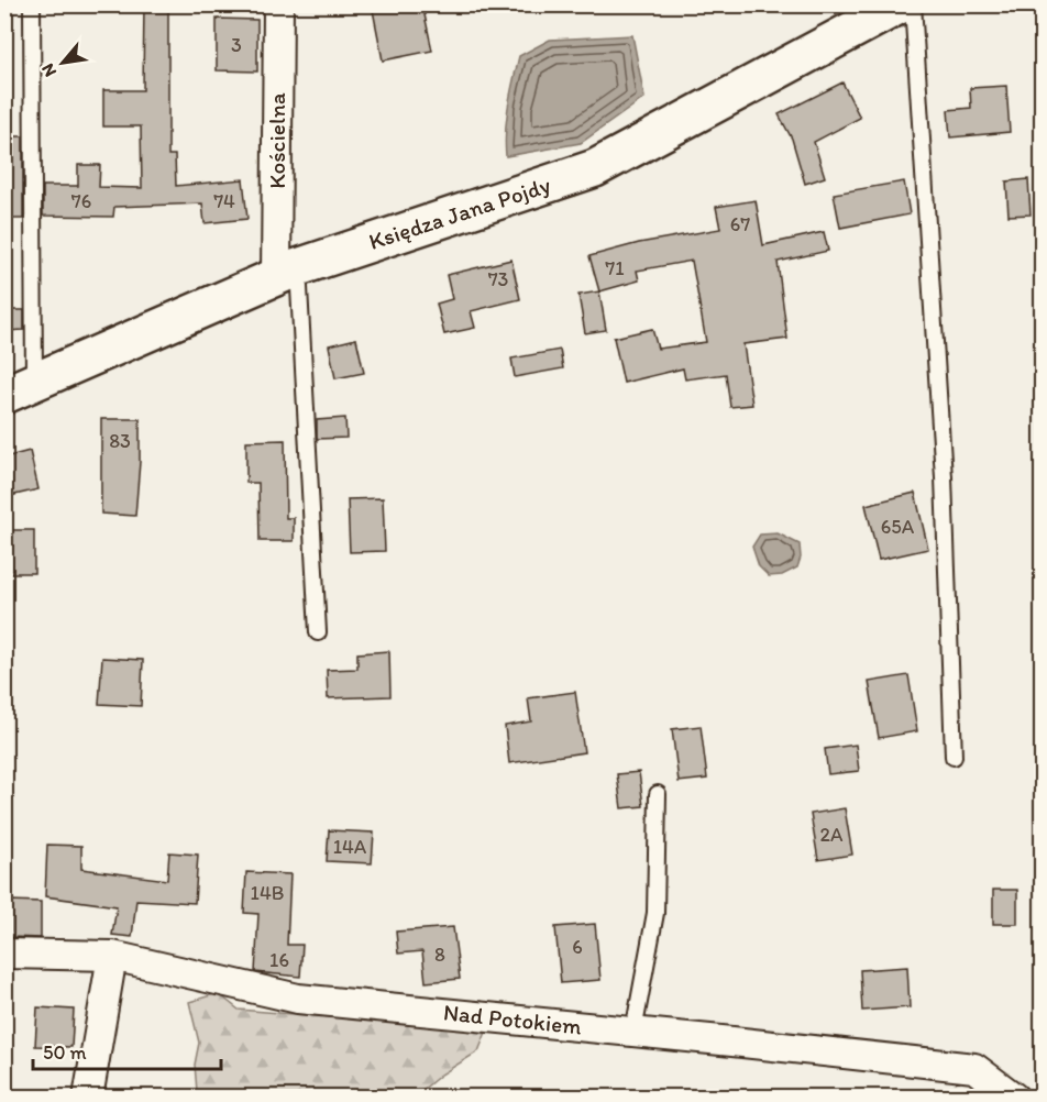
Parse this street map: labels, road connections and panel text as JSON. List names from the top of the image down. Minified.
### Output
{"streets":{"street":["Kościelna","Księdza Jana Pojdy","Nad Potokiem"]},"crossings":[["Kościelna","Księdza Jana Pojdy"]],"house_numbers":["3","76","74","67","71","73","83","65A","2A","14A","14B","6","8","16"],"scale_bar":"50 m","north":"bottom left"}
